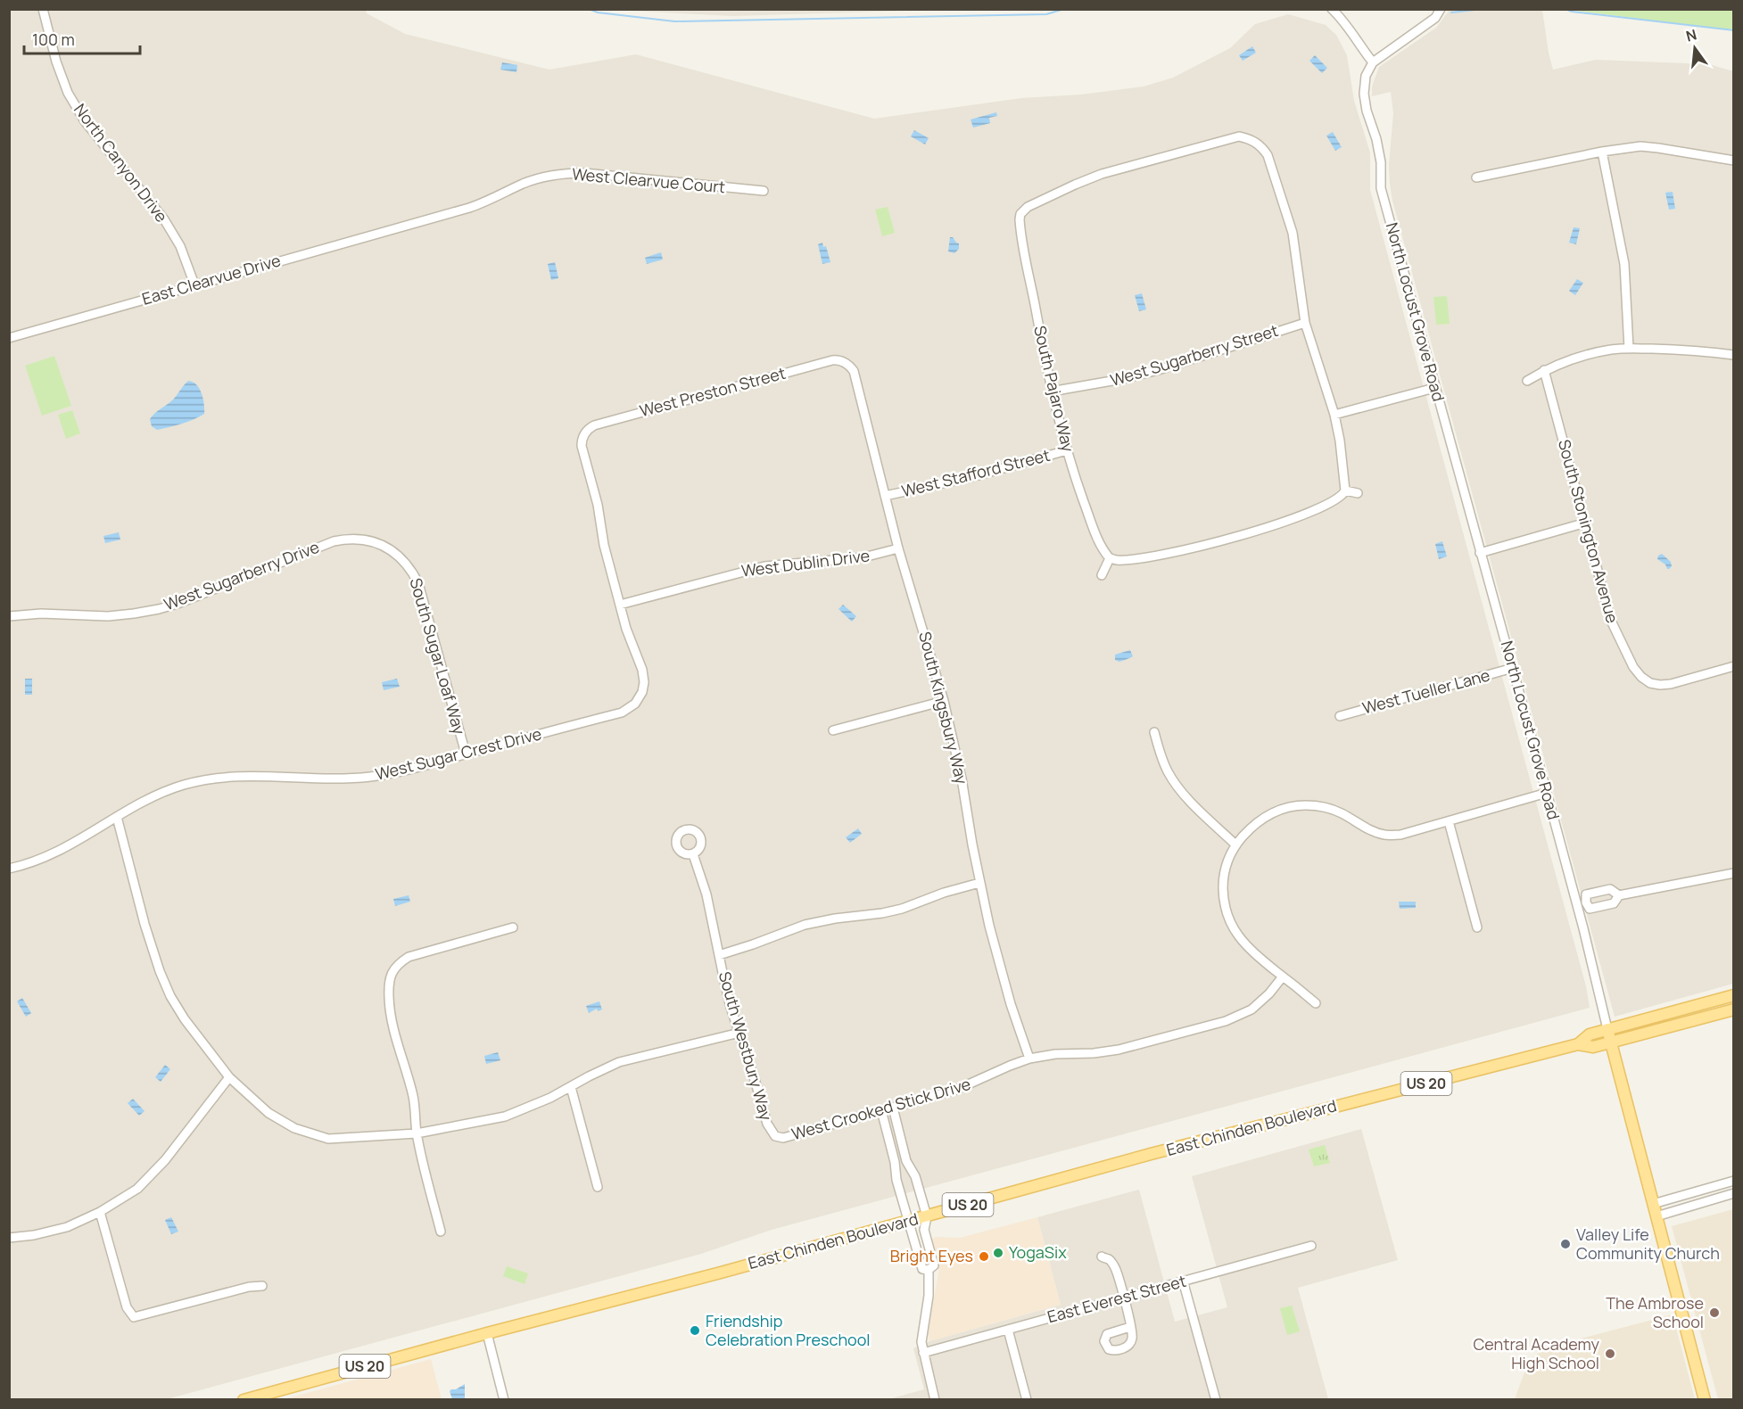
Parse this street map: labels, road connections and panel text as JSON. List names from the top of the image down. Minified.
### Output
{"streets":{"main road":["North Locust Grove Road","US 20","East Chinden Boulevard"],"street":["North Canyon Drive","West Clearvue Court","East Clearvue Drive","West Sugarberry Street","South Pajaro Way","West Preston Street","West Stafford Street","South Stonington Avenue","West Dublin Drive","West Sugarberry Drive","South Sugar Loaf Way","West Tueller Lane","South Kingsbury Way","West Sugar Crest Drive","South Westbury Way","West Crooked Stick Drive","East Everest Street"]},"crossings":[["North Canyon Drive","East Clearvue Drive"],["West Clearvue Court","East Clearvue Drive"],["North Locust Grove Road","West Tueller Lane"],["North Locust Grove Road","East Chinden Boulevard"],["West Sugarberry Street","South Pajaro Way"],["South Pajaro Way","West Stafford Street"],["West Preston Street","West Dublin Drive"],["West Preston Street","South Kingsbury Way"],["West Preston Street","West Sugar Crest Drive"],["West Stafford Street","South Kingsbury Way"],["West Dublin Drive","South Kingsbury Way"],["West Dublin Drive","West Sugar Crest Drive"],["West Sugarberry Drive","South Sugar Loaf Way"],["South Sugar Loaf Way","West Sugar Crest Drive"],["South Kingsbury Way","West Crooked Stick Drive"],["South Westbury Way","West Crooked Stick Drive"]],"places":["Valley Life Community Church","YogaSix","Bright Eyes","The Ambrose School","Friendship Celebration Preschool","Central Academy High School"],"scale_bar":"100 m","north":"top"}
